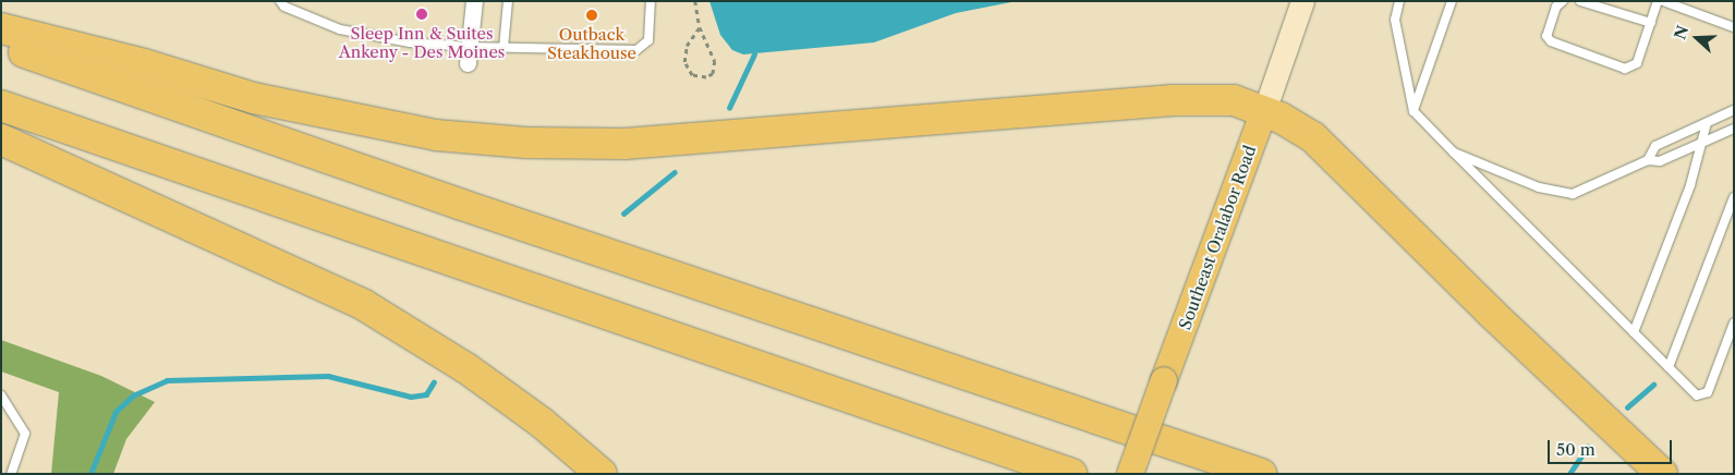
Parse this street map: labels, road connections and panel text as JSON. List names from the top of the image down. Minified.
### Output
{"streets":{"main road":["Southeast Oralabor Road"]},"places":["Sleep Inn & Suites Ankeny - Des Moines","Outback Steakhouse"],"scale_bar":"50 m","north":"left"}
